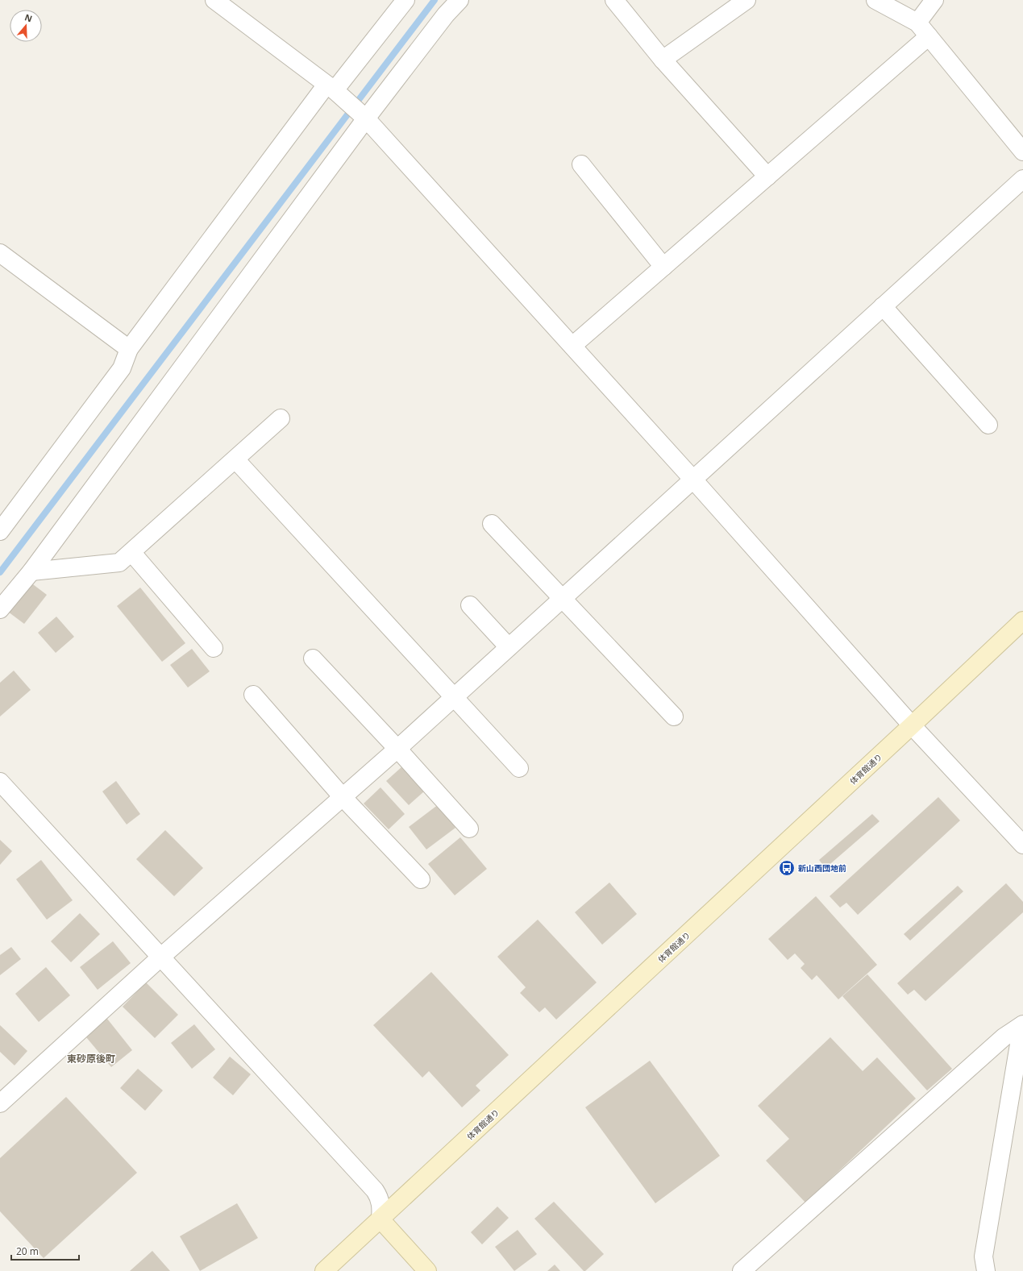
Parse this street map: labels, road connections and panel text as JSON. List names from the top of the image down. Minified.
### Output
{"streets":{"street":["体育館通り"]},"districts":["東砂原後町"],"places":{"bus stop":["新山西団地前"]},"scale_bar":"20 m","north":"top"}
